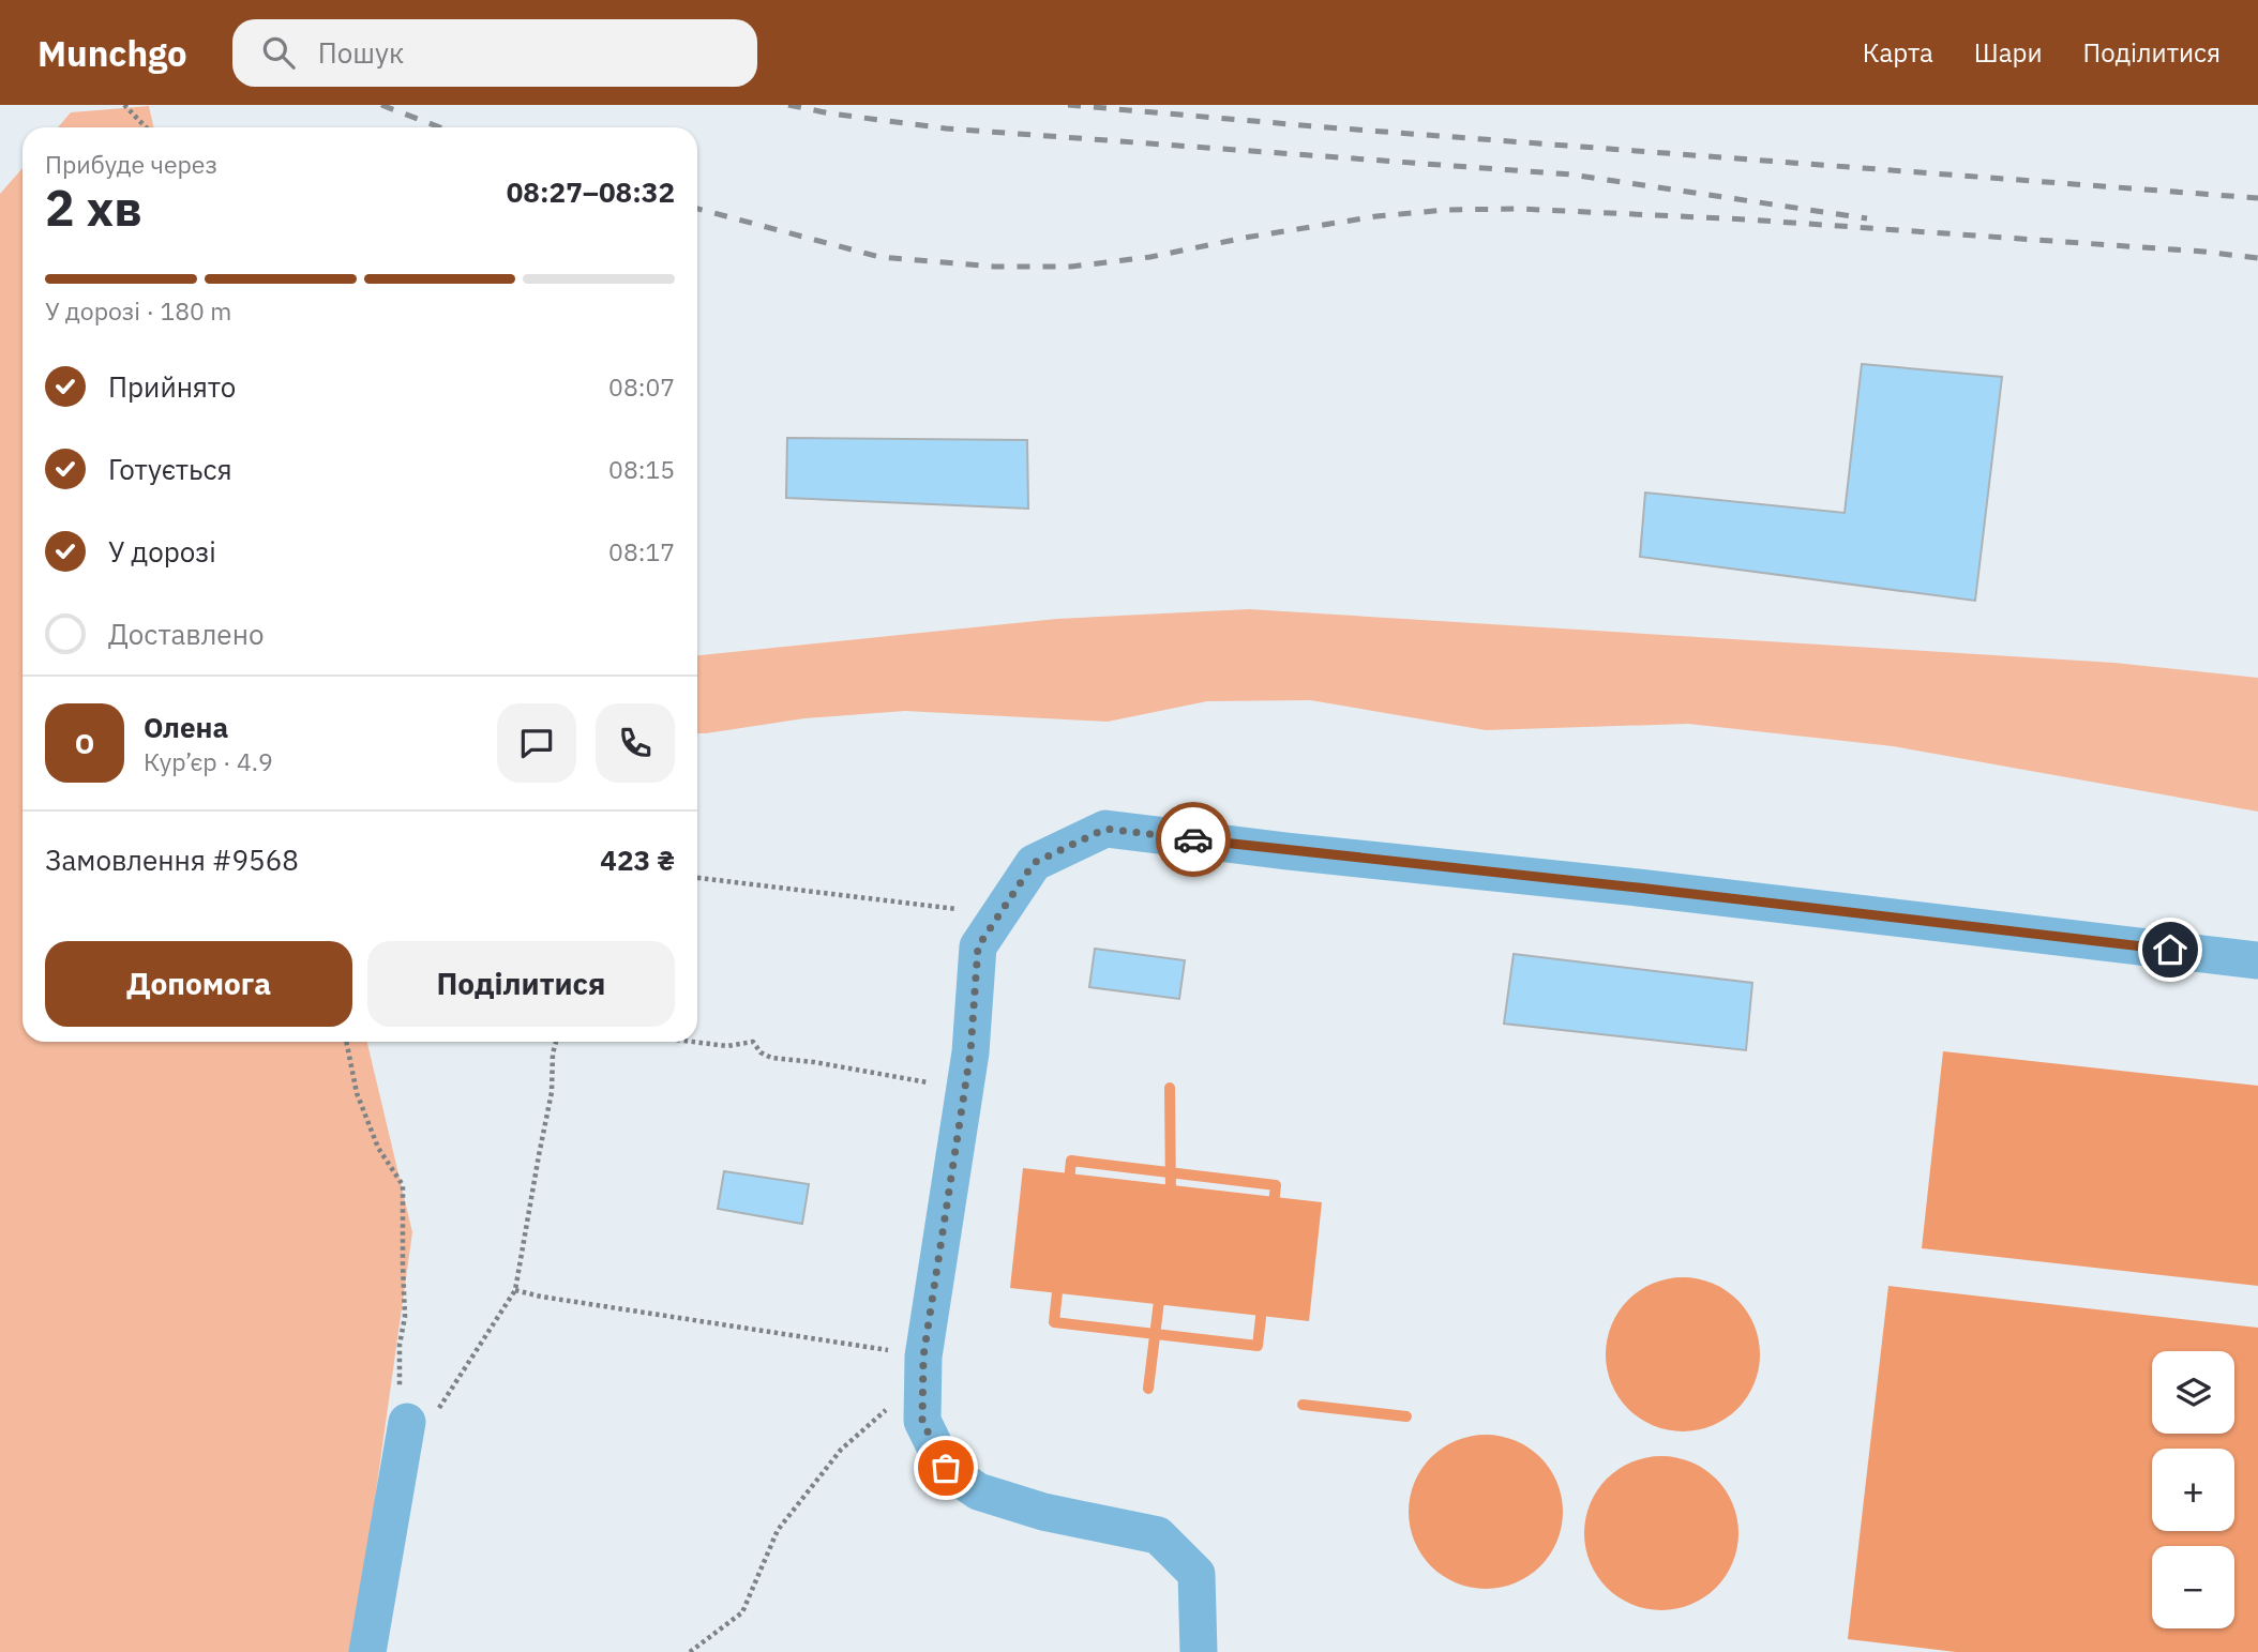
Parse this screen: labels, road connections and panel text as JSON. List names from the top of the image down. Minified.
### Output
{"page":{"header":"Munchgo","search":"Пошук","nav":["Карта","Шари","Поділитися"],"heading":["2 хв","Прибуде через","08:27–08:32"],"panel":["Олена","Кур’єр · 4.9","Замовлення #9568","423 ₴"],"bar":"У дорозі · 180 m","list":[["Прийнято","08:07"],["Готується","08:15"],["У дорозі","08:17"],"Доставлено"],"round":"О","buttons":["Допомога","Поділитися"],"map_buttons":["+","−"]}}
